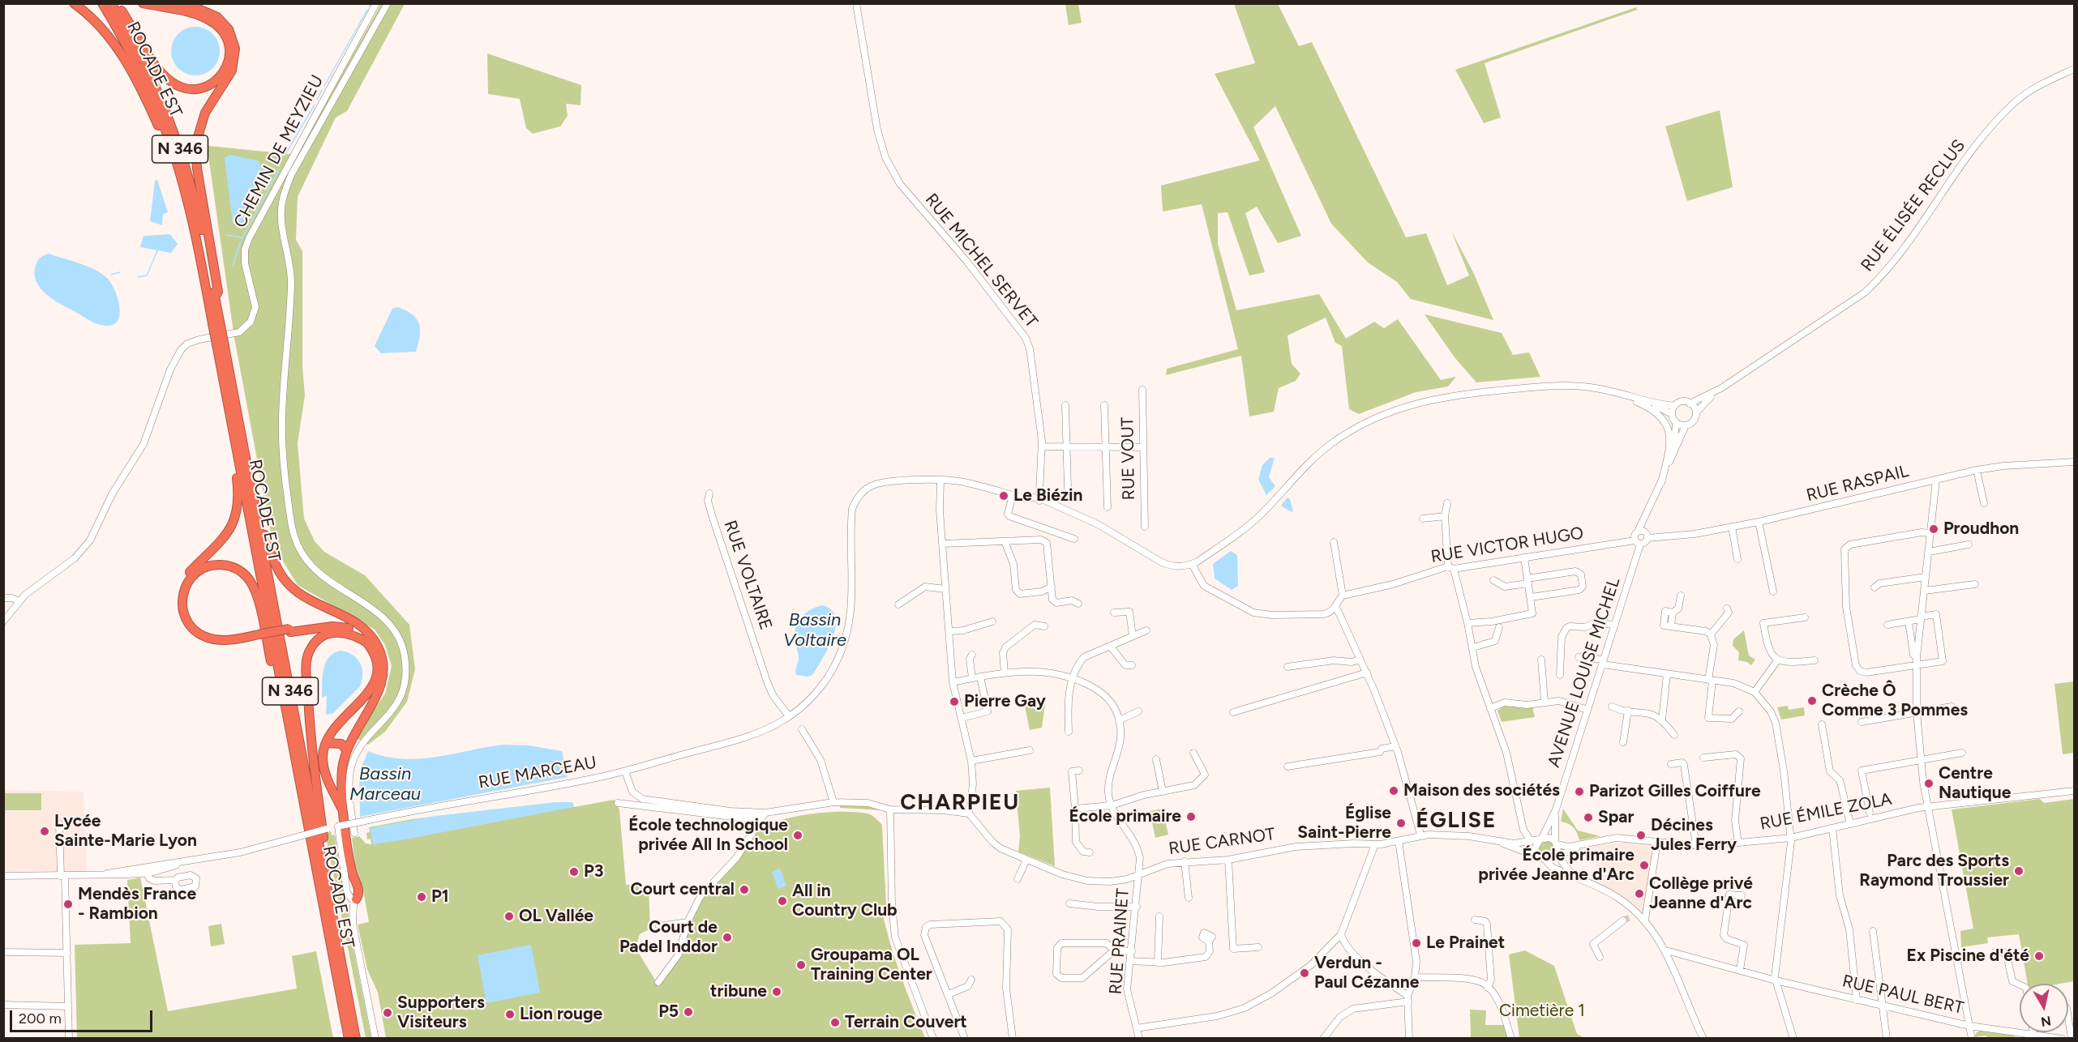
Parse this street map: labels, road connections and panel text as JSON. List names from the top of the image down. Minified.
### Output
{"streets":{"highway":["ROCADE EST","N 346"],"street":["CHEMIN DE MEYZIEU","RUE ÉLISÉE RECLUS","RUE MICHEL SERVET","RUE VOUT","RUE RASPAIL","RUE VICTOR HUGO","RUE VOLTAIRE","AVENUE LOUISE MICHEL","RUE MARCEAU","RUE ÉMILE ZOLA","RUE CARNOT","RUE PRAINET","RUE PAUL BERT"]},"crossings":[["RUE MICHEL SERVET","RUE MARCEAU"],["RUE RASPAIL","RUE VICTOR HUGO"],["RUE RASPAIL","AVENUE LOUISE MICHEL"],["RUE VICTOR HUGO","AVENUE LOUISE MICHEL"],["RUE VOLTAIRE","RUE MARCEAU"],["AVENUE LOUISE MICHEL","RUE ÉMILE ZOLA"],["RUE CARNOT","RUE PRAINET"]],"districts":["CHARPIEU","ÉGLISE"],"water":["Bassin Voltaire","Bassin Marceau"],"parks":["Cimetière 1"],"places":["Le Biézin","Proudhon","Crèche Ô Comme 3 Pommes","Pierre Gay","Centre Nautique","Maison des sociétés","Parizot Gilles Coiffure","École primaire","Spar","Église Saint-Pierre","Lycée Sainte-Marie Lyon","École technologique privée All In School","Décines Jules Ferry","École primaire privée Jeanne d'Arc","Parc des Sports Raymond Troussier","P3","Court central","Collège privé Jeanne d'Arc","P1","All in Country Club","Mendès France - Rambion","OL Vallée","Court de Padel Inddor","Le Prainet","Ex Piscine d'été","Groupama OL Training Center","Verdun - Paul Cézanne","tribune","P5","Supporters Visiteurs","Lion rouge","Terrain Couvert"],"scale_bar":"200 m","north":"bottom"}
